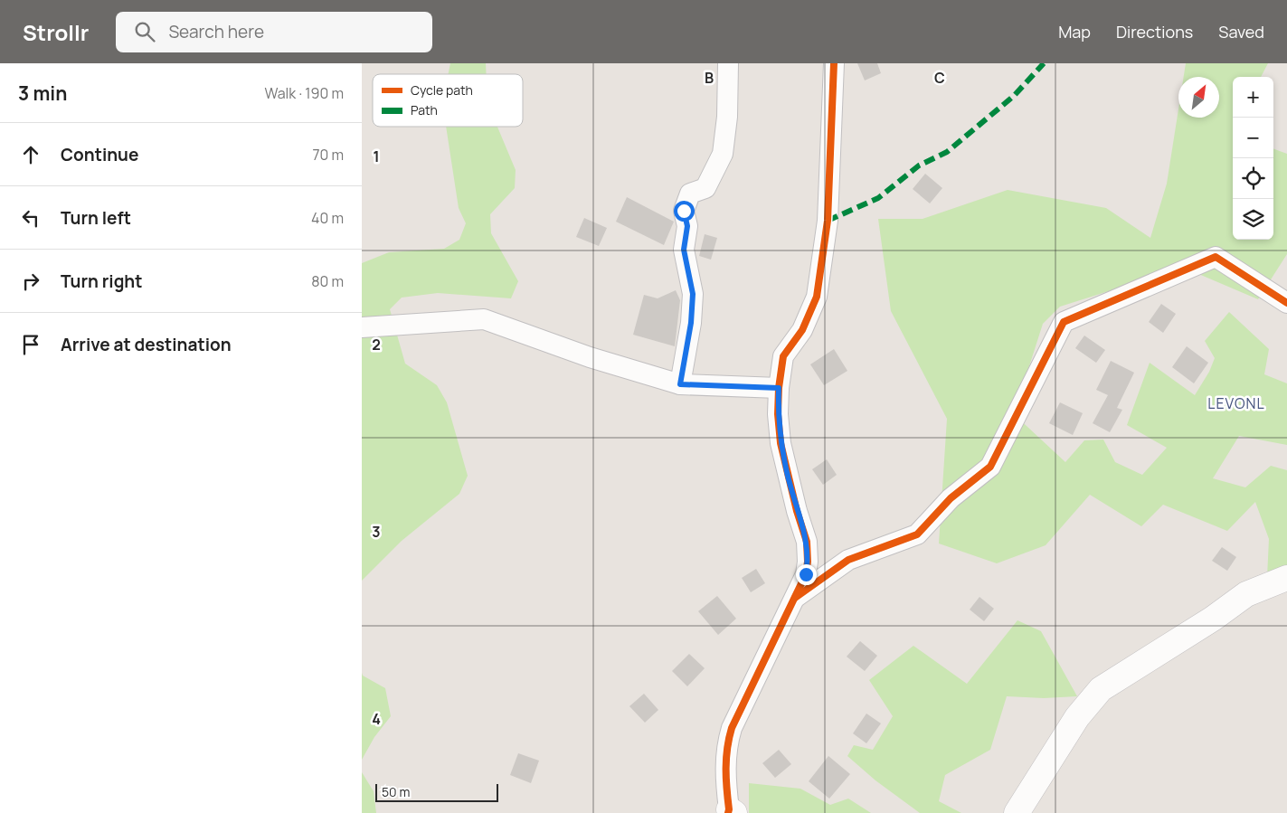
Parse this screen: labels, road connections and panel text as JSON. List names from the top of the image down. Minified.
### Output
{"districts":["LEVONL"],"legend":["Cycle path","Path"],"scale_bar":"50 m","north":"top right","page":{"header":"Strollr","search":"Search here","nav":["Map","Directions","Saved"],"heading":["3 min","Walk · 190 m"],"map_buttons":["+","−"],"list":[["Continue","70 m"],["Turn left","40 m"],["Turn right","80 m"],"Arrive at destination"],"scale":"50 m"},"grid":{"columns":["B","C"],"rows":["1","2","3","4"]}}
